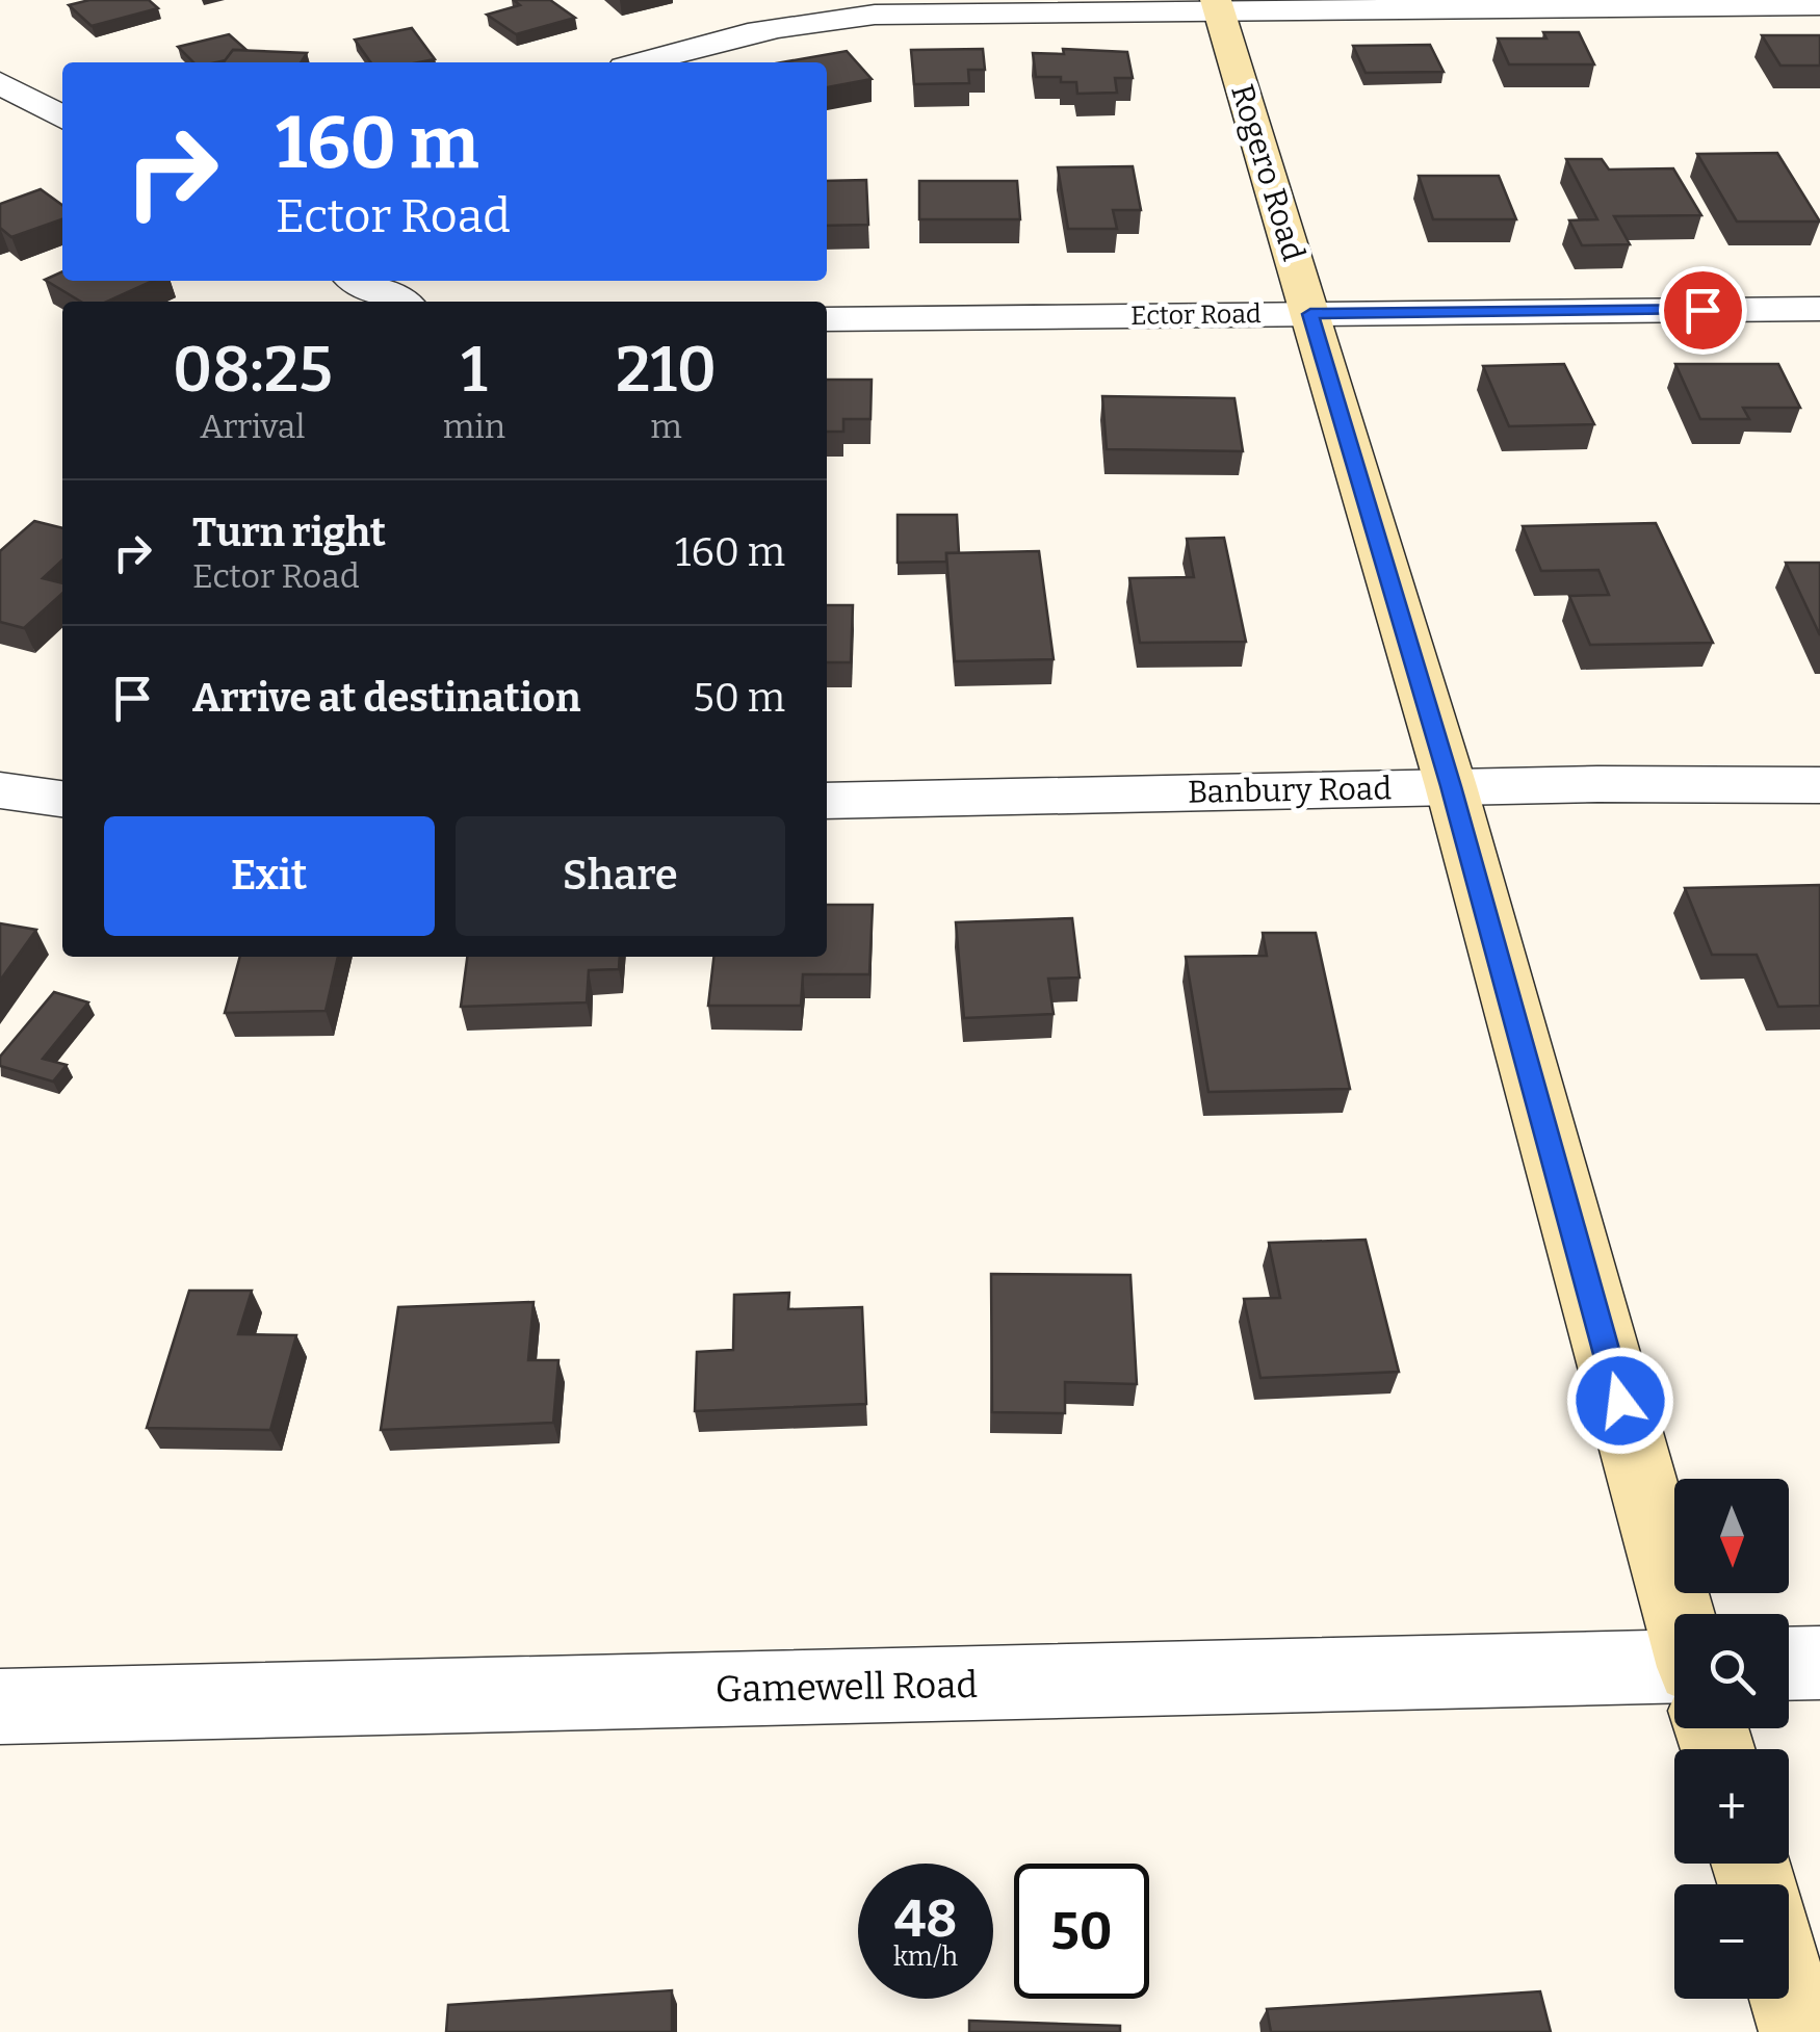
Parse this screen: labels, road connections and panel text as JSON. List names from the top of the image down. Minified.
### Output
{"streets":{"main road":["Rogero Road"],"street":["Ector Road","Banbury Road","Gamewell Road"]},"crossings":[["Rogero Road","Ector Road"],["Rogero Road","Banbury Road"]],"north":"bottom","page":{"turn":["160 m","Ector Road"],"eta":["08:25","Arrival","1","min","210","m"],"list":[{"name":"Turn right","note":"Ector Road","value":"160 m"},{"name":"Arrive at destination","value":"50 m"}],"buttons":["Exit","Share"],"map_buttons":["+","−"],"speed":"48 km/h","limit":"50"}}
